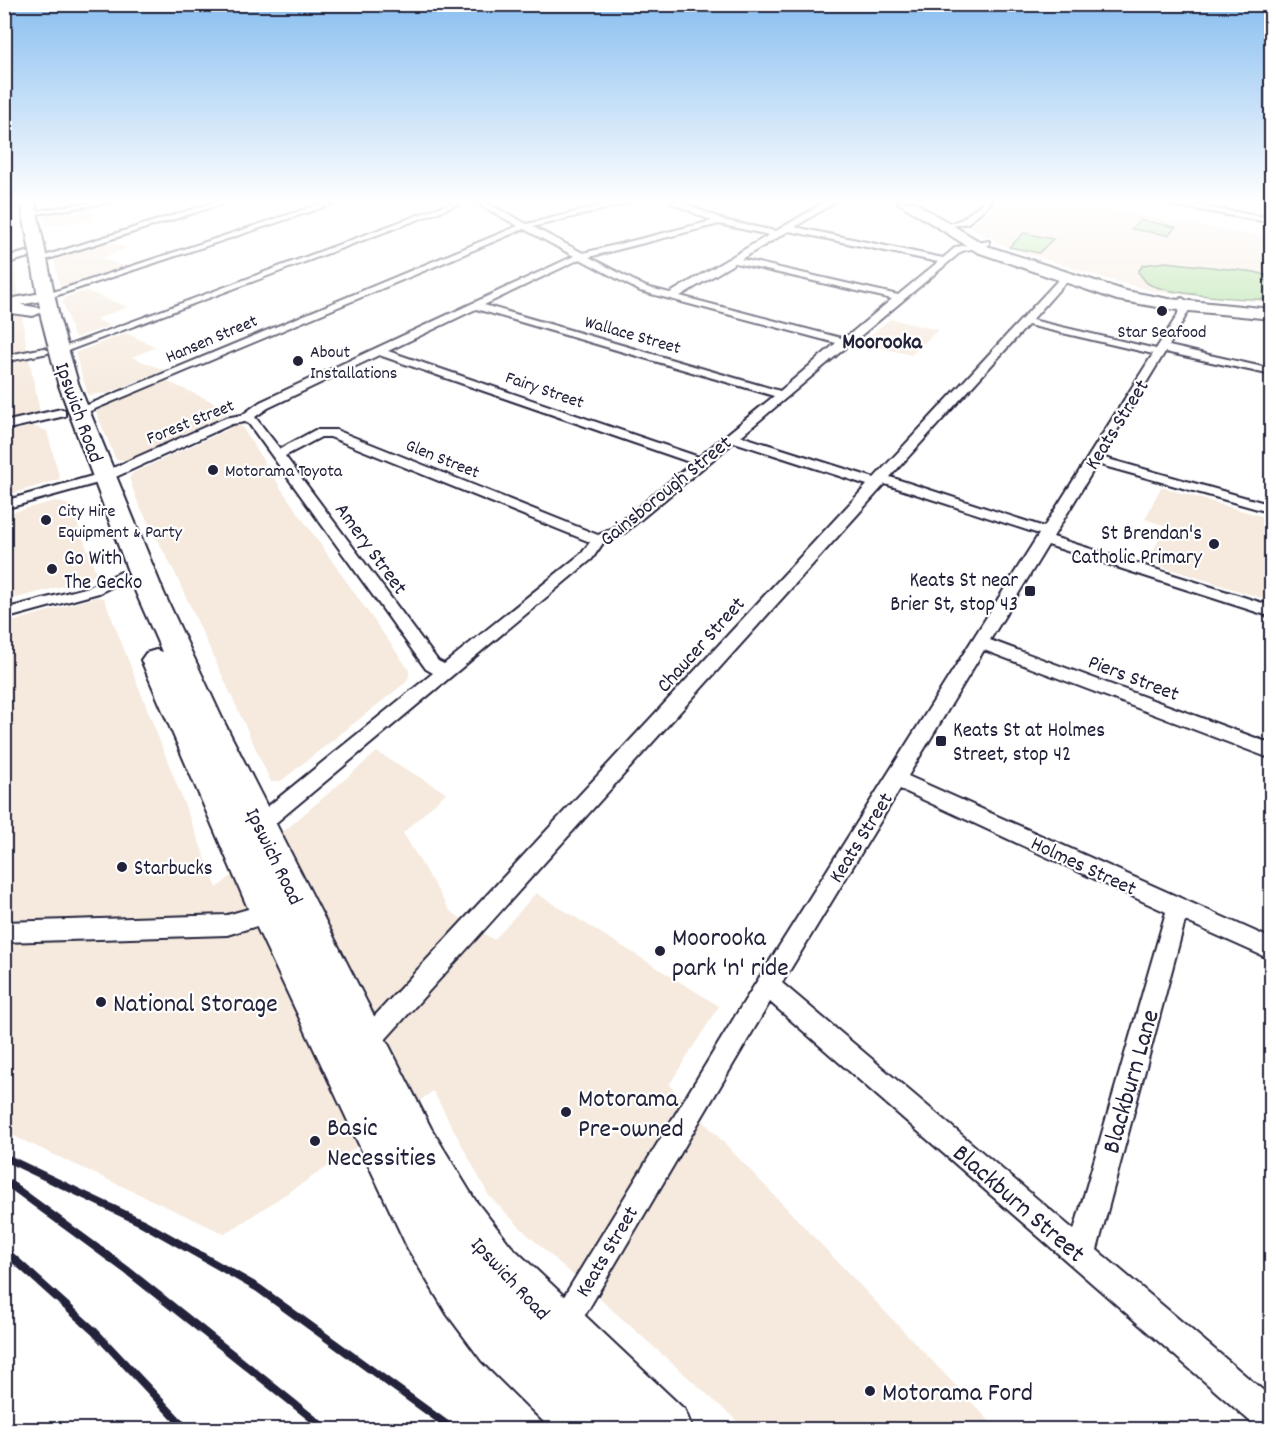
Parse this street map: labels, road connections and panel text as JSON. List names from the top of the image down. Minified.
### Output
{"streets":{"highway":["Ipswich Road"],"street":["Wallace Street","Hansen Street","Fairy Street","Forest Street","Keats Street","Glen Street","Gainsborough Street","Amery Street","Chaucer Street","Piers Street","Holmes Street","Blackburn Lane","Blackburn Street"]},"crossings":[["Wallace Street","Forest Street"],["Wallace Street","Gainsborough Street"],["Hansen Street","Ipswich Road"],["Fairy Street","Forest Street"],["Fairy Street","Gainsborough Street"],["Ipswich Road","Forest Street"],["Ipswich Road","Keats Street"],["Ipswich Road","Gainsborough Street"],["Ipswich Road","Chaucer Street"],["Forest Street","Amery Street"],["Keats Street","Piers Street"],["Keats Street","Holmes Street"],["Keats Street","Blackburn Street"],["Glen Street","Gainsborough Street"],["Glen Street","Amery Street"],["Gainsborough Street","Amery Street"],["Holmes Street","Blackburn Lane"],["Blackburn Lane","Blackburn Street"]],"districts":["Moorooka"],"places":{"other":["Star Seafood","About Installations","Motorama Toyota","City Hire Equipment & Party","St Brendan's Catholic Primary","Go With The Gecko","Starbucks","Moorooka park 'n' ride","National Storage","Motorama Pre-owned","Basic Necessities","Motorama Ford"],"transit":["Keats St near Brier St, stop 43","Keats St at Holmes Street, stop 42"]}}
